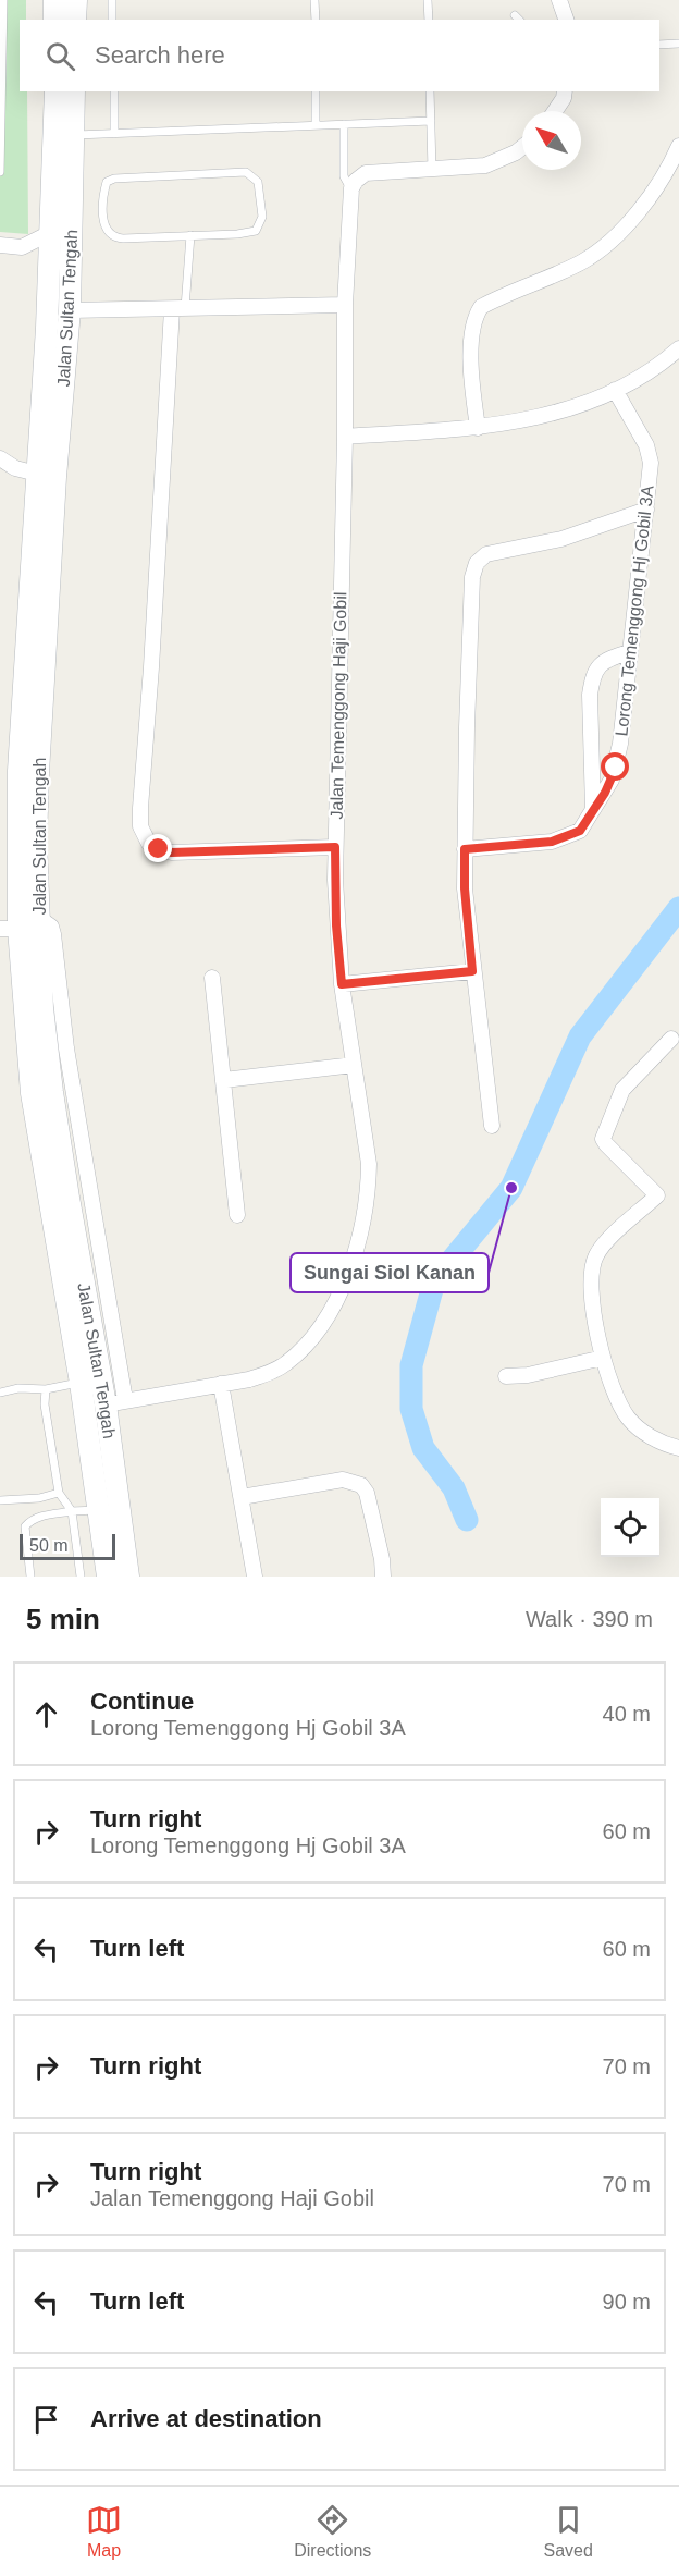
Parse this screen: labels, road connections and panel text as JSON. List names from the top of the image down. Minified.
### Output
{"streets":{"main road":["Jalan Sultan Tengah"],"street":["Lorong Temenggong Hj Gobil 3A","Jalan Temenggong Haji Gobil"]},"crossings":[["Jalan Sultan Tengah","Jalan Temenggong Haji Gobil"]],"places":["Sungai Siol Kanan"],"scale_bar":"50 m","north":"top left","page":{"search":"Search here","scale":"50 m","heading":["5 min","Walk · 390 m"],"list":[["Continue","Lorong Temenggong Hj Gobil 3A","40 m"],["Turn right","Lorong Temenggong Hj Gobil 3A","60 m"],["Turn left","60 m"],["Turn right","70 m"],["Turn right","Jalan Temenggong Haji Gobil","70 m"],["Turn left","90 m"],"Arrive at destination"],"nav":["Map","Directions","Saved"]}}
